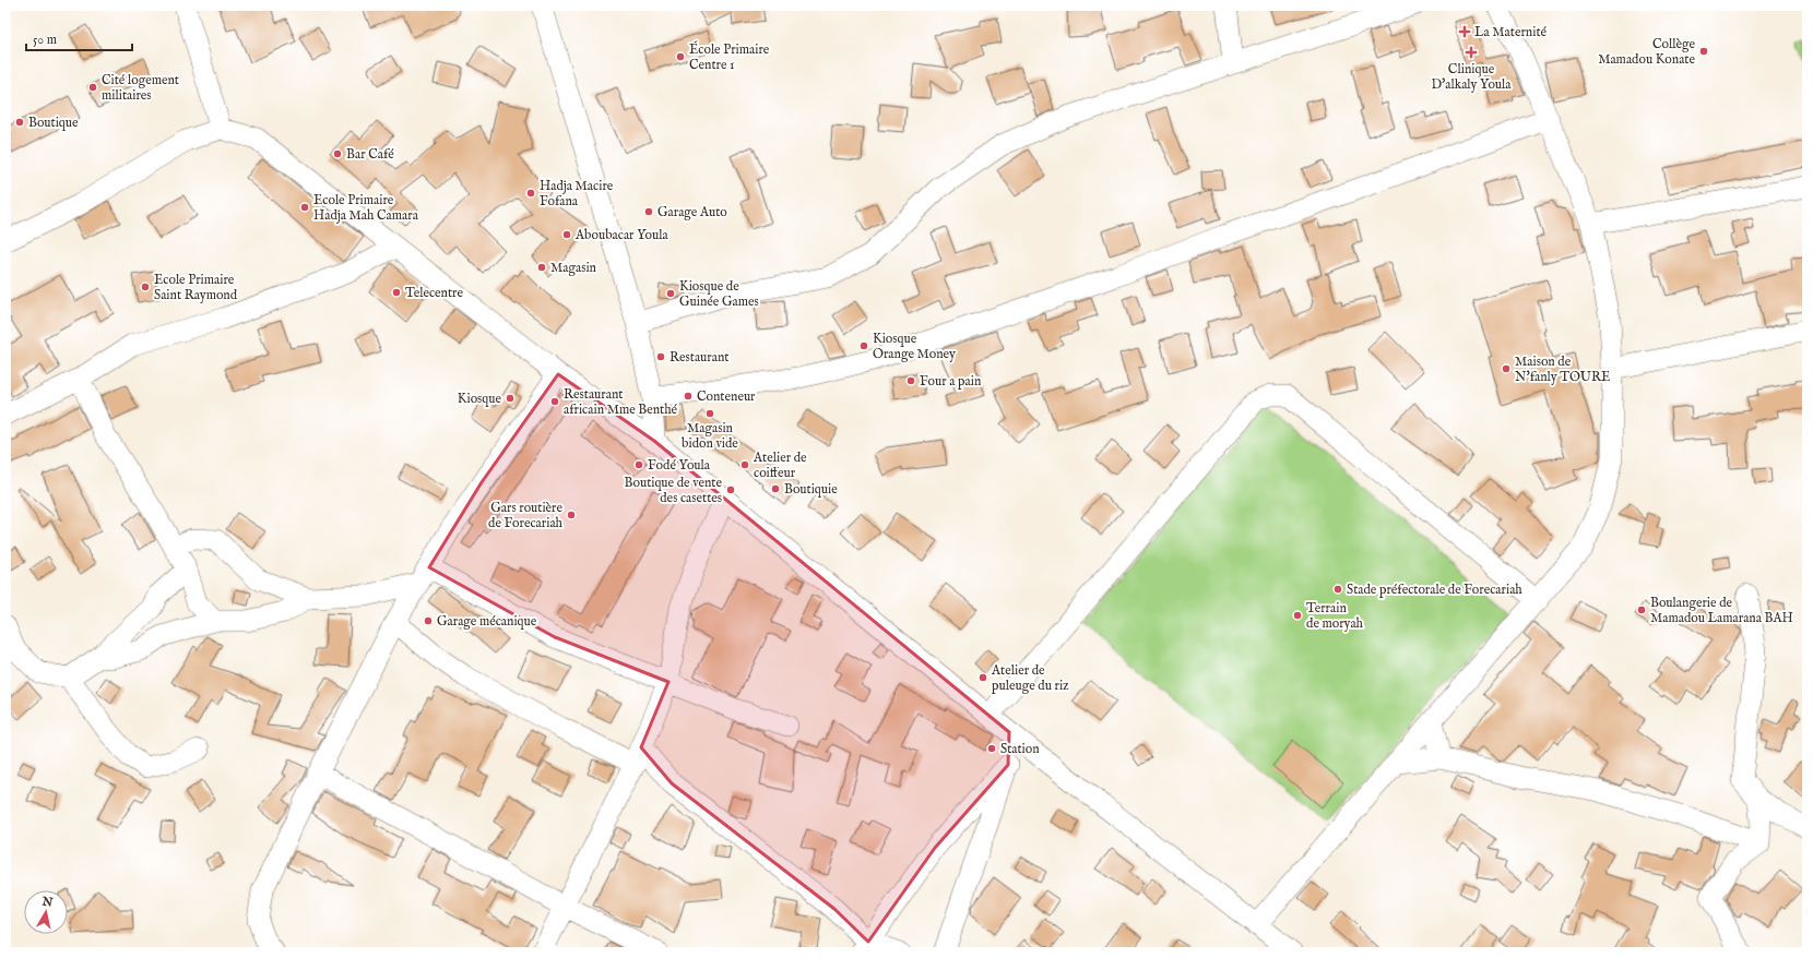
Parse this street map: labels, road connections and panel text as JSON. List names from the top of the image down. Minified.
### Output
{"places":{"health":["La Maternité","Clinique D'alkaly Youla"],"other":["Collège Mamadou Konate","École Primaire Centre 1","Cité logement militaires","Boutique","Bar Café","Hadja Macire Fofana","Ecole Primaire Hadja Mah Camara","Garage Auto","Aboubacar Youla","Magasin","Ecole Primaire Saint Raymond","Telecentre","Kiosque de Guinée Games","Kiosque Orange Money","Restaurant","Maison de N'fanly TOURE","Four a pain","Conteneur","Kiosque","Restaurant africain Mme Benthé","Magasin bidon vide","Fodé Youla","Atelier de coiffeur","Boutiquie","Boutique de vente des casettes","Gars routière de Forecariah","Stade préfectorale de Forecariah","Boulangerie de Mamadou Lamarana BAH","Terrain de moryah","Garage mécanique","Atelier de puleuge du riz","Station"]},"scale_bar":"50 m","north":"top"}
